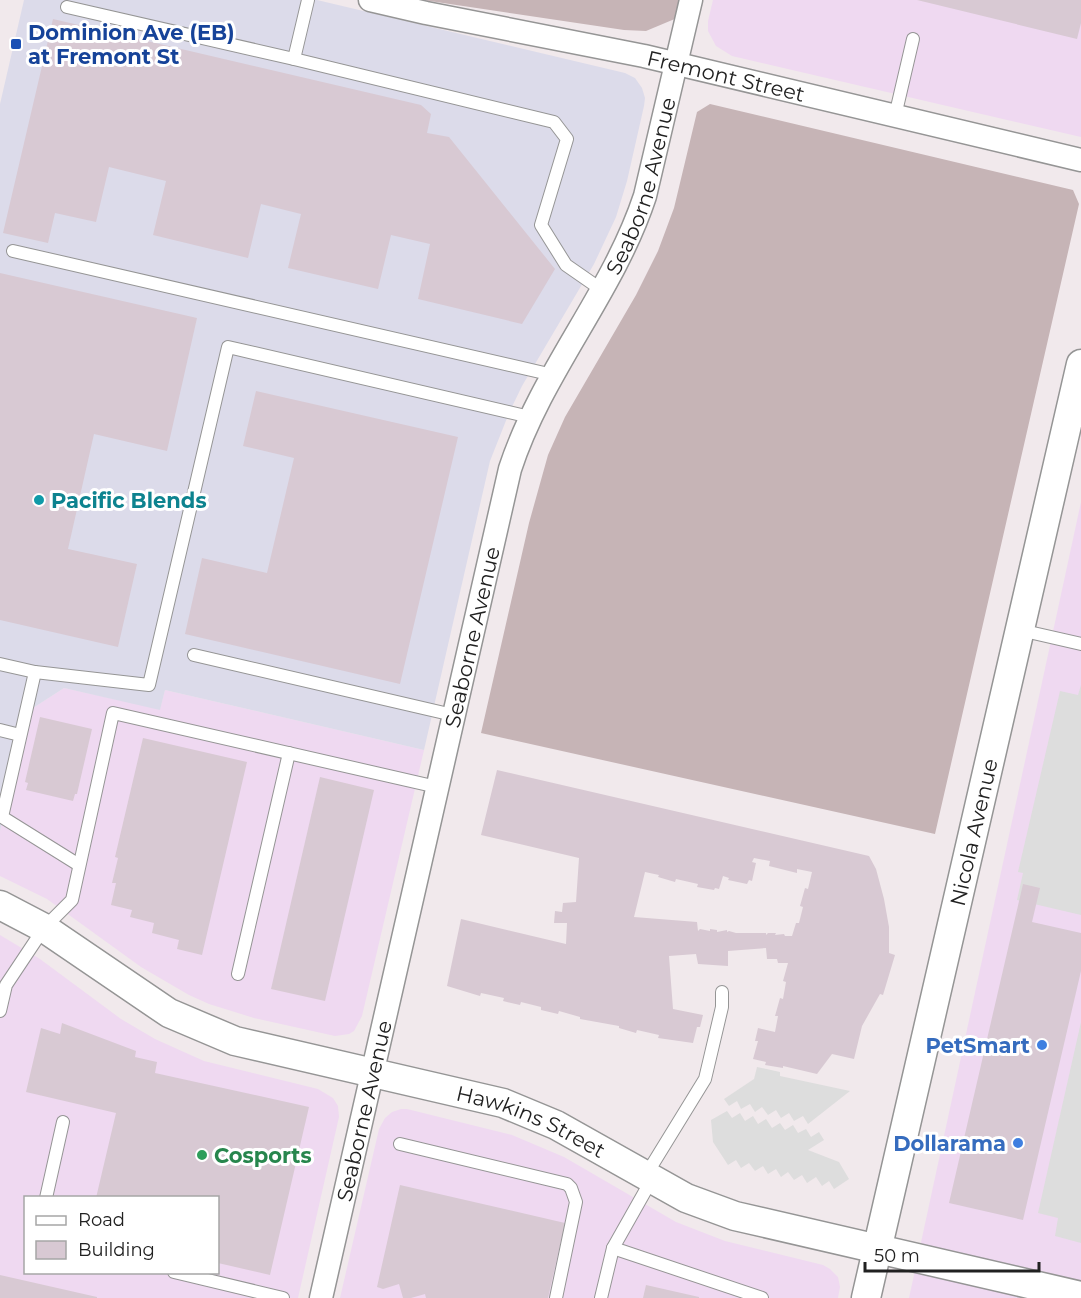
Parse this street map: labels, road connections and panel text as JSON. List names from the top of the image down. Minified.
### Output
{"streets":{"street":["Fremont Street","Seaborne Avenue","Nicola Avenue","Hawkins Street"]},"crossings":[["Fremont Street","Seaborne Avenue"],["Seaborne Avenue","Hawkins Street"],["Nicola Avenue","Hawkins Street"]],"places":{"transit":["Dominion Ave (EB) at Fremont St"],"other":["Pacific Blends","PetSmart","Dollarama","Cosports"]},"legend":["Road","Building"],"scale_bar":"50 m"}
